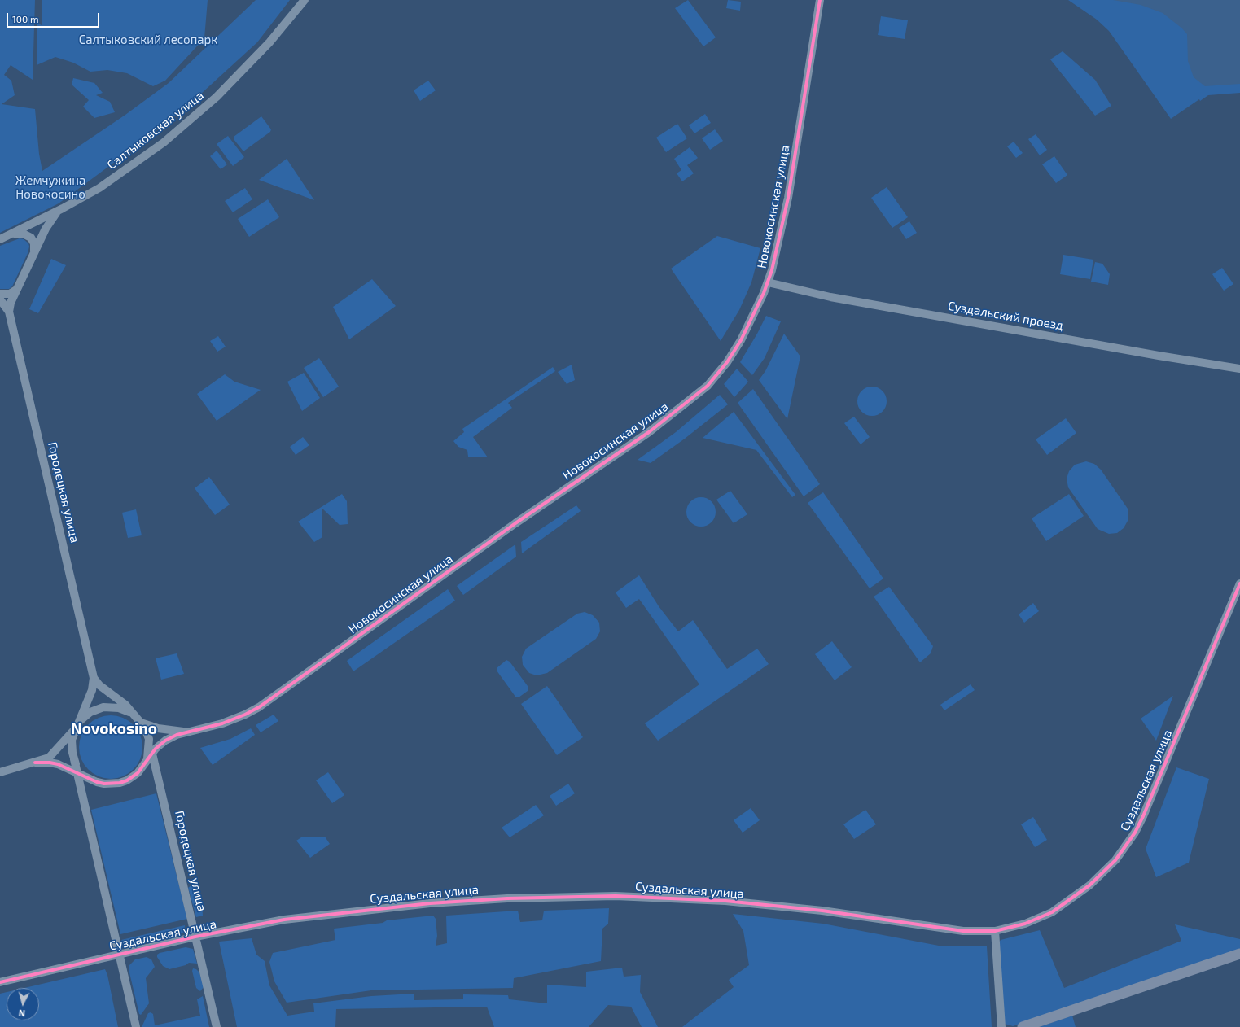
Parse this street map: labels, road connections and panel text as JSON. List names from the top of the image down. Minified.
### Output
{"streets":{"street":["Салтыковская улица","Новокосинская улица","Суздальский проезд","Городецкая улица","Суздальская улица"]},"crossings":[["Новокосинская улица","Суздальский проезд"],["Новокосинская улица","Городецкая улица"],["Городецкая улица","Суздальская улица"]],"districts":["Novokosino"],"parks":["Салтыковский лесопарк","Жемчужина Новокосино"],"scale_bar":"100 m","north":"bottom"}
